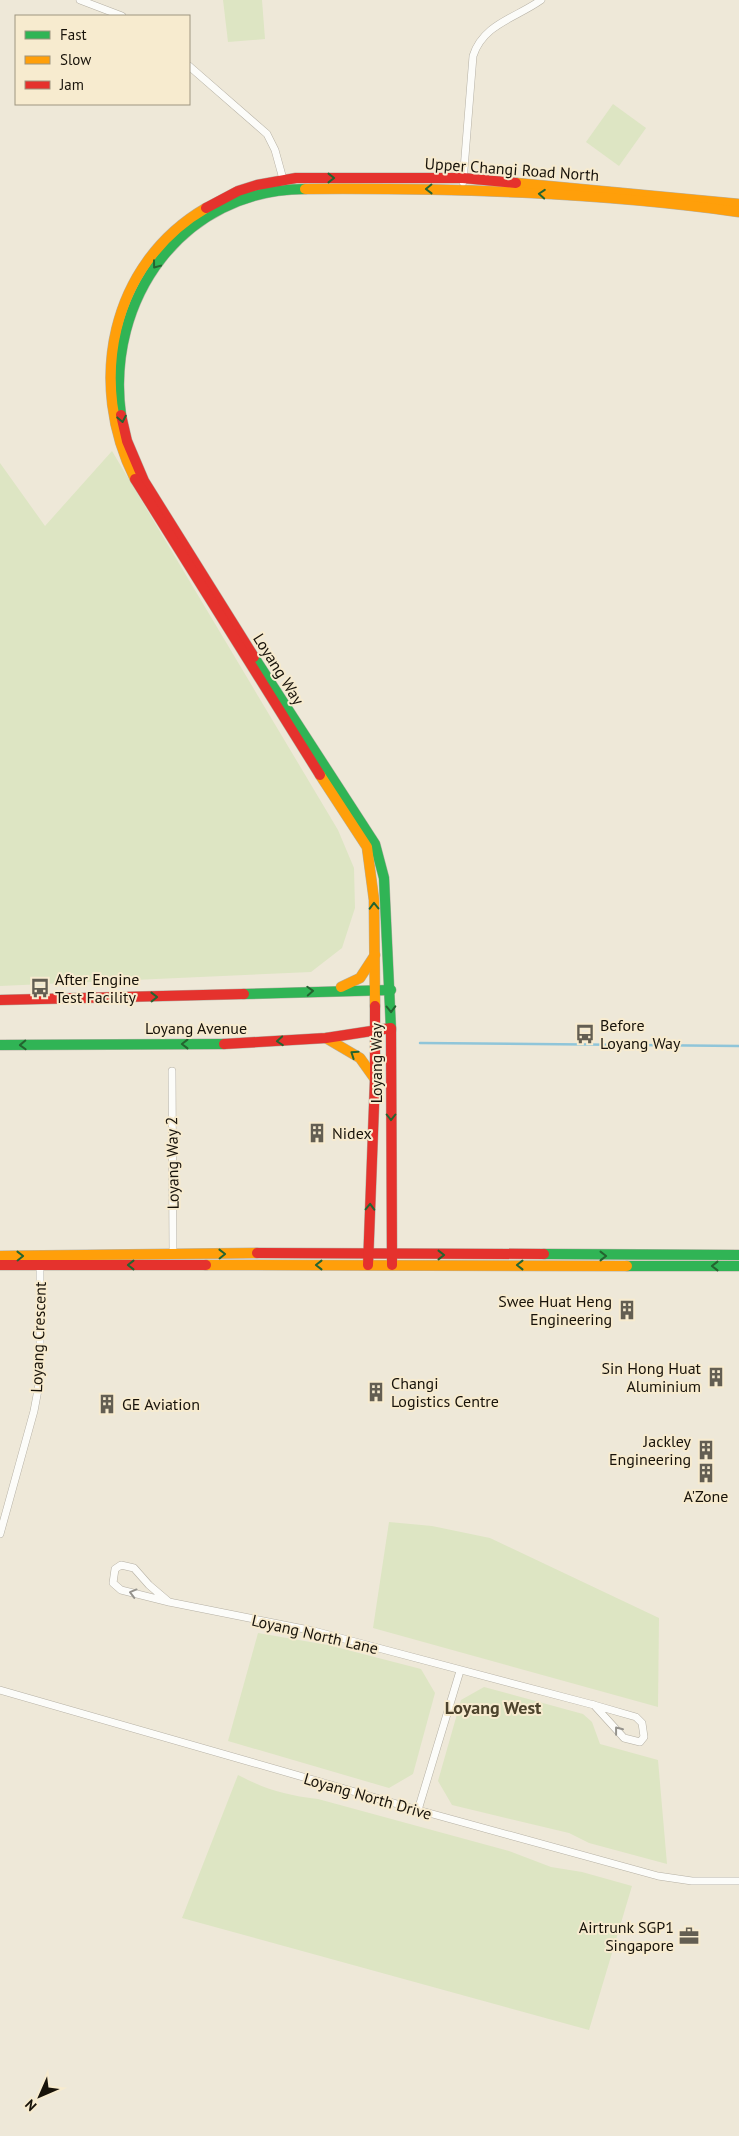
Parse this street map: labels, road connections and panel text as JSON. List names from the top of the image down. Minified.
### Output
{"streets":{"street":["Upper Changi Road North","Loyang Way","Loyang Avenue","Loyang Way 2","Loyang Crescent","Loyang North Lane","Loyang North Drive"]},"crossings":[["Upper Changi Road North","Loyang Way"],["Loyang Way","Loyang Avenue"]],"districts":["Loyang West"],"places":{"bus stop":["After Engine Test Facility","Before Loyang Way"],"building":["Nidex","Swee Huat Heng Engineering","Sin Hong Huat Aluminium","Changi Logistics Centre","GE Aviation","Jackley Engineering","A'Zone"],"office":["Airtrunk SGP1 Singapore"]},"legend":["Fast","Slow","Jam"],"north":"bottom left"}
